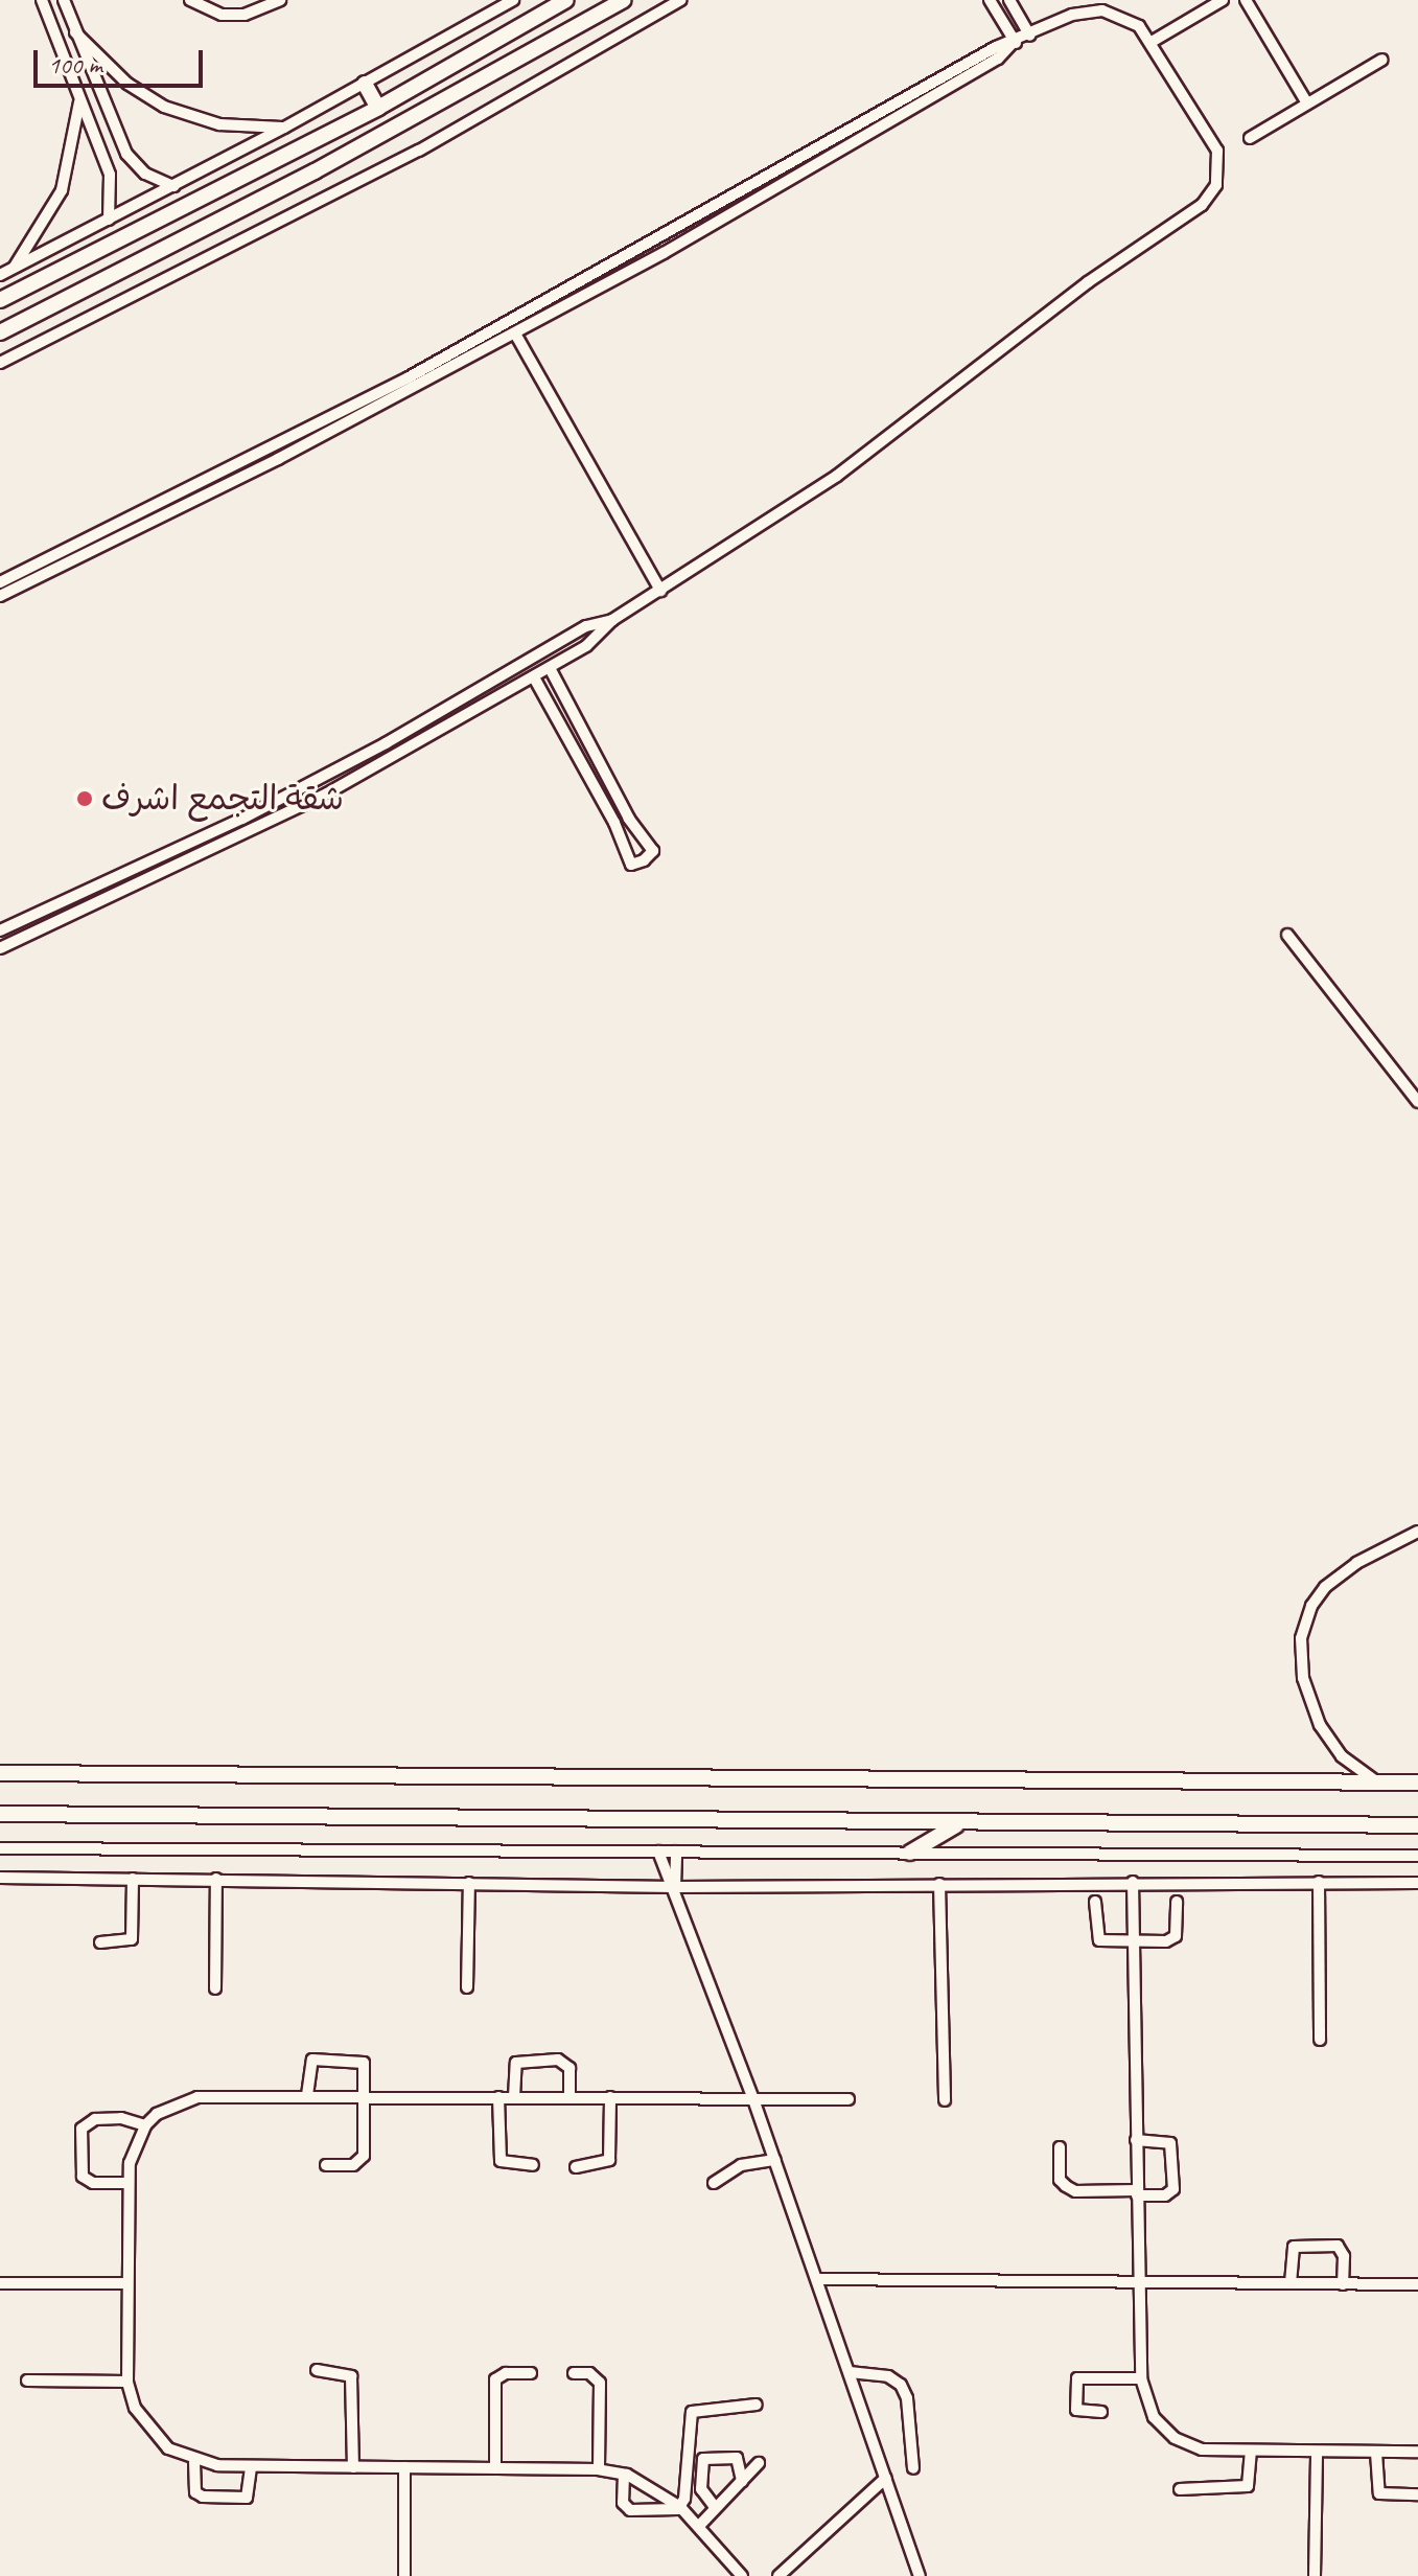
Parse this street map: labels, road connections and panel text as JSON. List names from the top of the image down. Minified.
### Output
{"places":["شقة التجمع اشرف"],"scale_bar":"100 m"}
